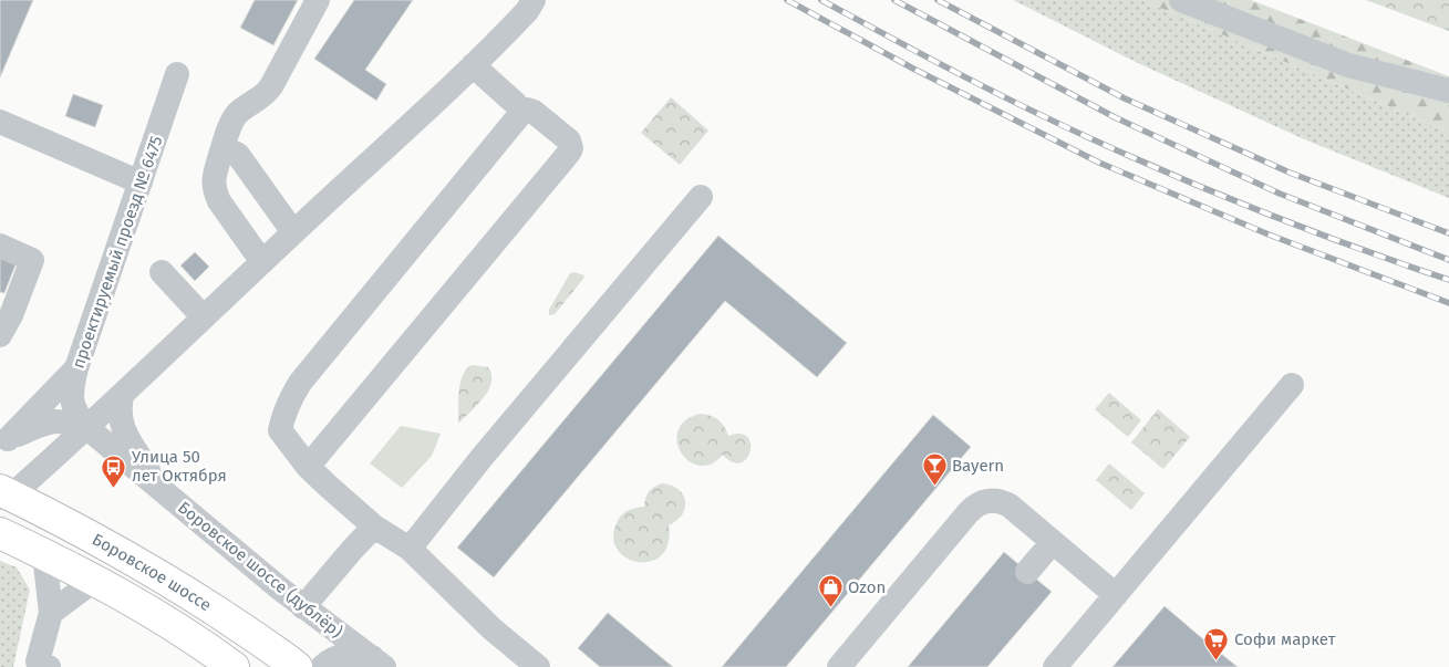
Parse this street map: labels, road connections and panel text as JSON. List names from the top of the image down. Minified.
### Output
{"streets":{"main road":["Боровское шоссе"],"street":["проектируемый проезд № 6475","Боровское шоссе (дублёр)"]},"crossings":[["проектируемый проезд № 6475","Боровское шоссе (дублёр)"]],"places":{"bar":["Bayern"],"bus stop":["Улица 50 лет Октября"],"shop":["Ozon"],"supermarket":["Софи маркет"]}}
